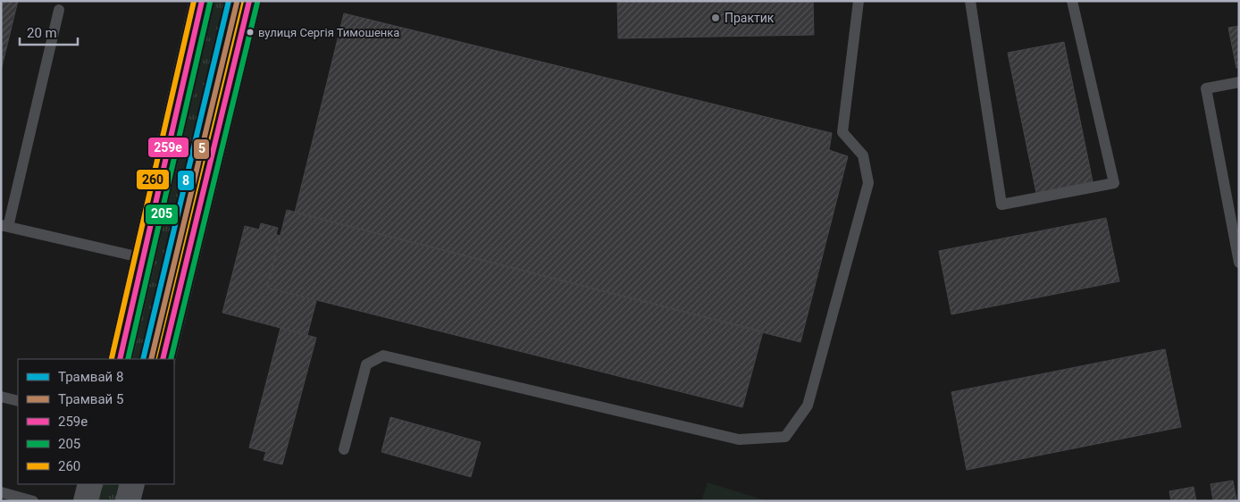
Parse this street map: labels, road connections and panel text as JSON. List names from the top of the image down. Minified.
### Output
{"places":["Практик","вулиця Сергія Тимошенка"],"lines":["tram line 8","transit line 259е","transit line 260","tram line 5","transit line 205"],"legend":["Трамвай 8","Трамвай 5","259е","205","260"],"scale_bar":"20 m"}
